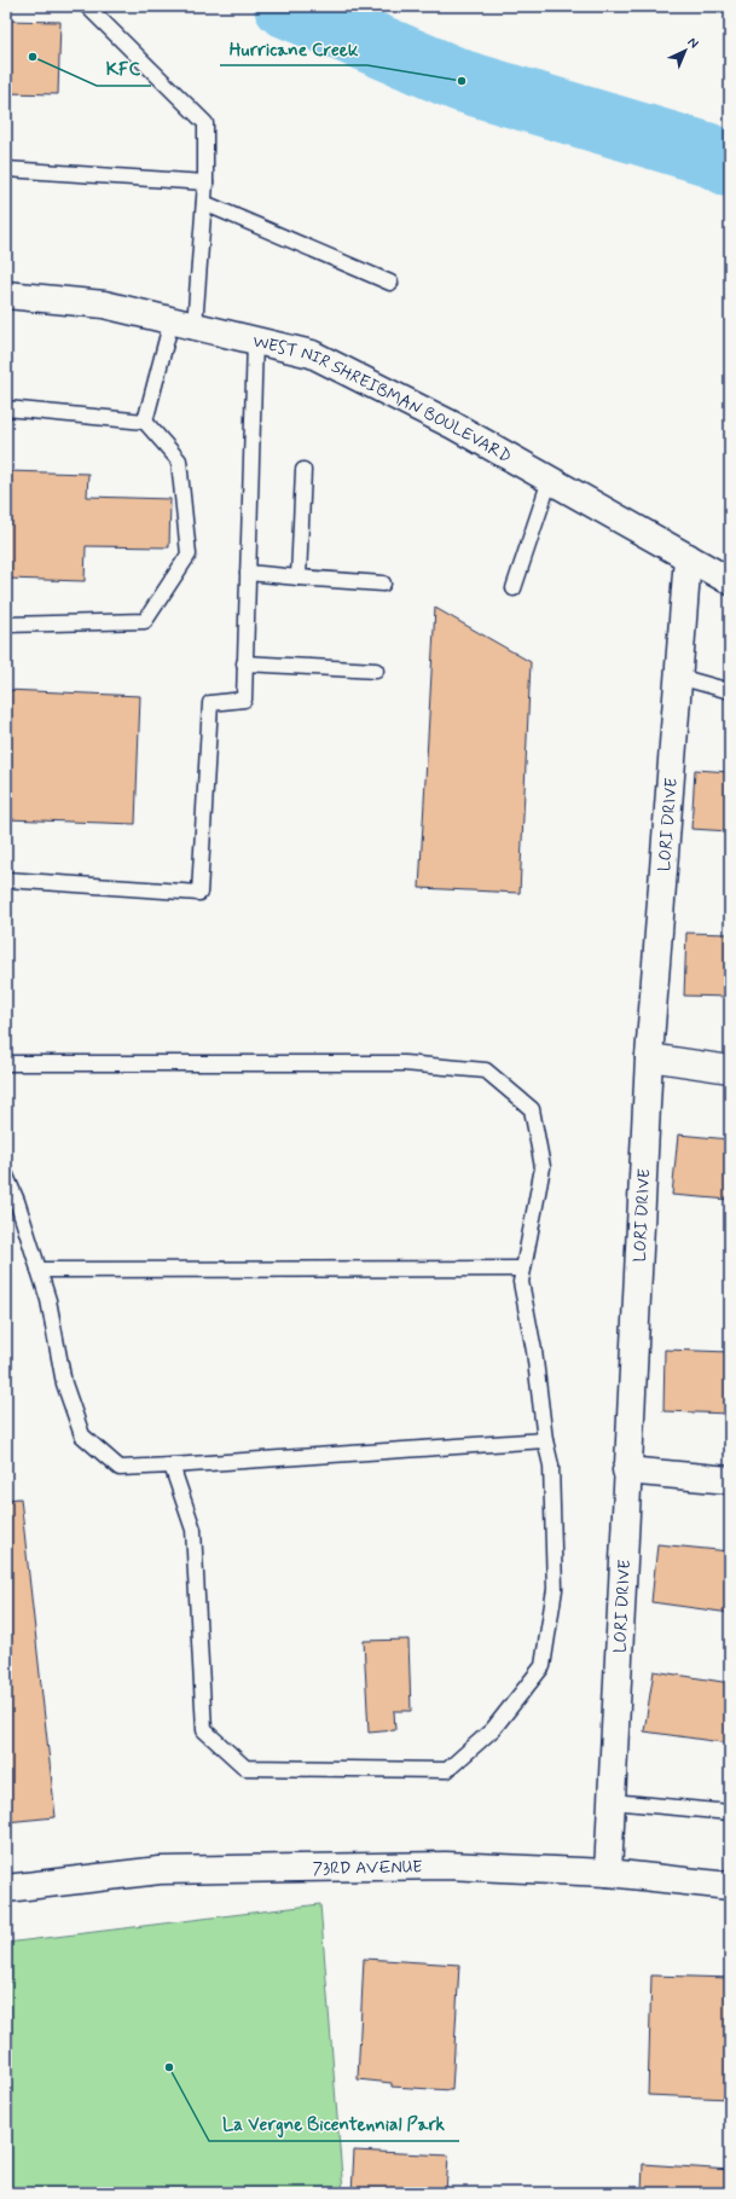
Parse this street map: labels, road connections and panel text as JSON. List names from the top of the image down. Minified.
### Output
{"streets":{"street":["WEST NIR SHREIBMAN BOULEVARD","LORI DRIVE","73RD AVENUE"]},"crossings":[["WEST NIR SHREIBMAN BOULEVARD","LORI DRIVE"],["LORI DRIVE","73RD AVENUE"]],"places":["KFC","Hurricane Creek","La Vergne Bicentennial Park"],"north":"top right"}
